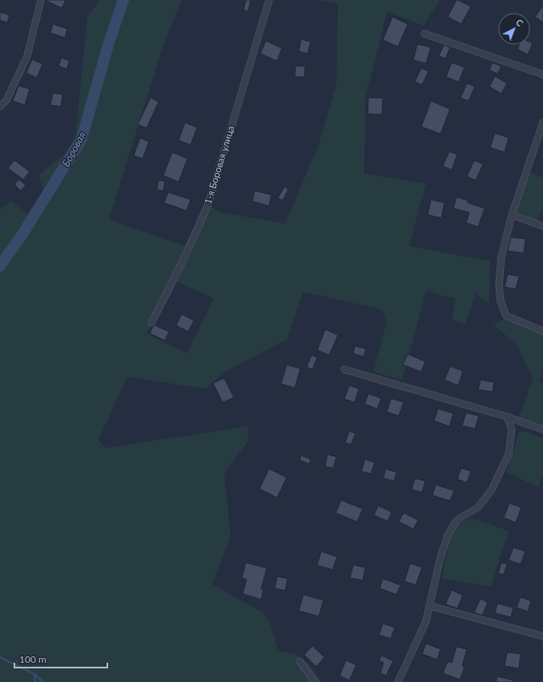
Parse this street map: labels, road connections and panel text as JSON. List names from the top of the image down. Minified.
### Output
{"streets":{"street":["1-я Боровая улица"]},"water":["Боровая"],"scale_bar":"100 m","north":"top right"}
